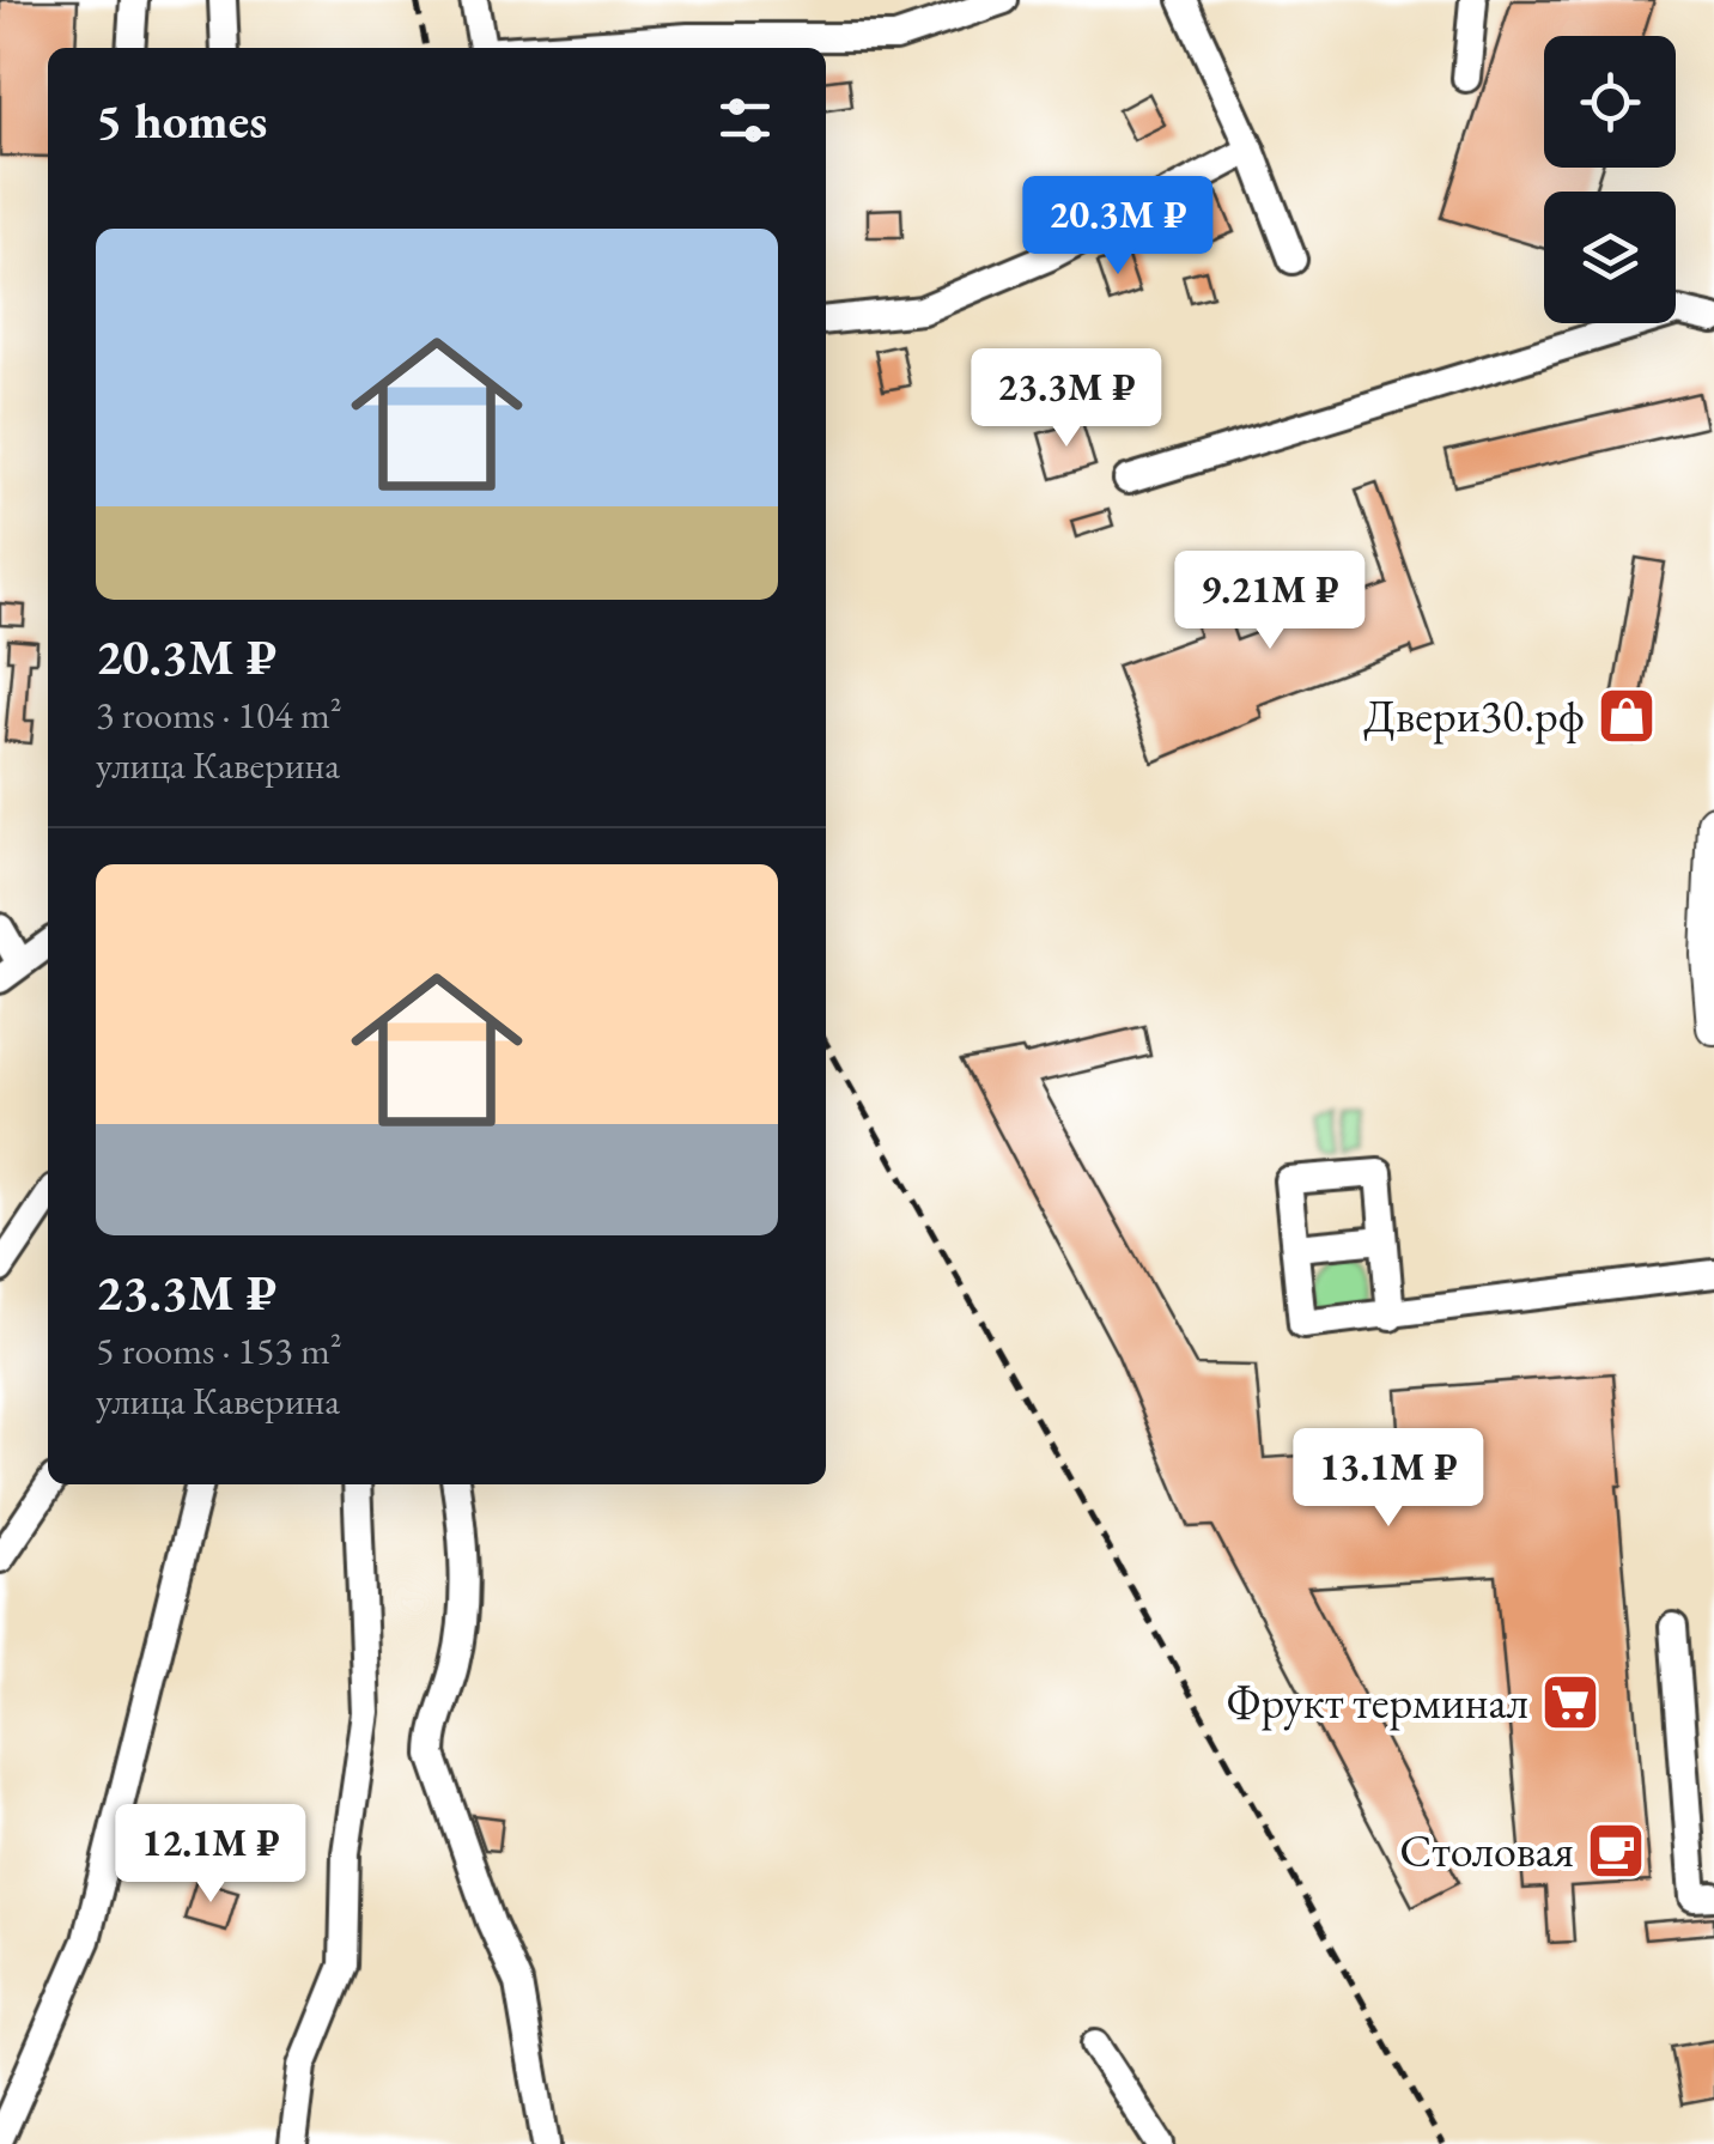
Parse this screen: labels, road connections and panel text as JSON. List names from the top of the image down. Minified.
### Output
{"places":{"shop":["Двери30.рф"],"supermarket":["Фрукт терминал"],"cafe":["Столовая"]},"page":{"heading":"5 homes","price":["20.3M ₽","23.3M ₽","9.21M ₽","13.1M ₽","12.1M ₽"],"list":[{"name":"20.3M ₽","note":"3 rooms · 104 m² · улица Каверина"},{"name":"23.3M ₽","note":"5 rooms · 153 m² · улица Каверина"}]}}
